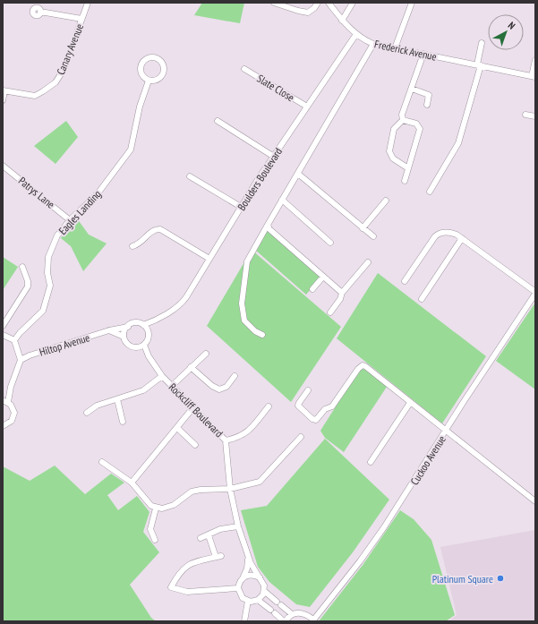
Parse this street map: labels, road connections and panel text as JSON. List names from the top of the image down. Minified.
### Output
{"streets":{"street":["Canary Avenue","Frederick Avenue","Slate Close","Boulders Boulevard","Patrys Lane","Eagles Landing","Hiltop Avenue","Rockcliff Boulevard","Cuckoo Avenue"]},"crossings":[["Frederick Avenue","Boulders Boulevard"],["Slate Close","Boulders Boulevard"],["Boulders Boulevard","Hiltop Avenue"],["Boulders Boulevard","Rockcliff Boulevard"],["Patrys Lane","Eagles Landing"],["Hiltop Avenue","Rockcliff Boulevard"]],"places":["Platinum Square"],"north":"top right"}
